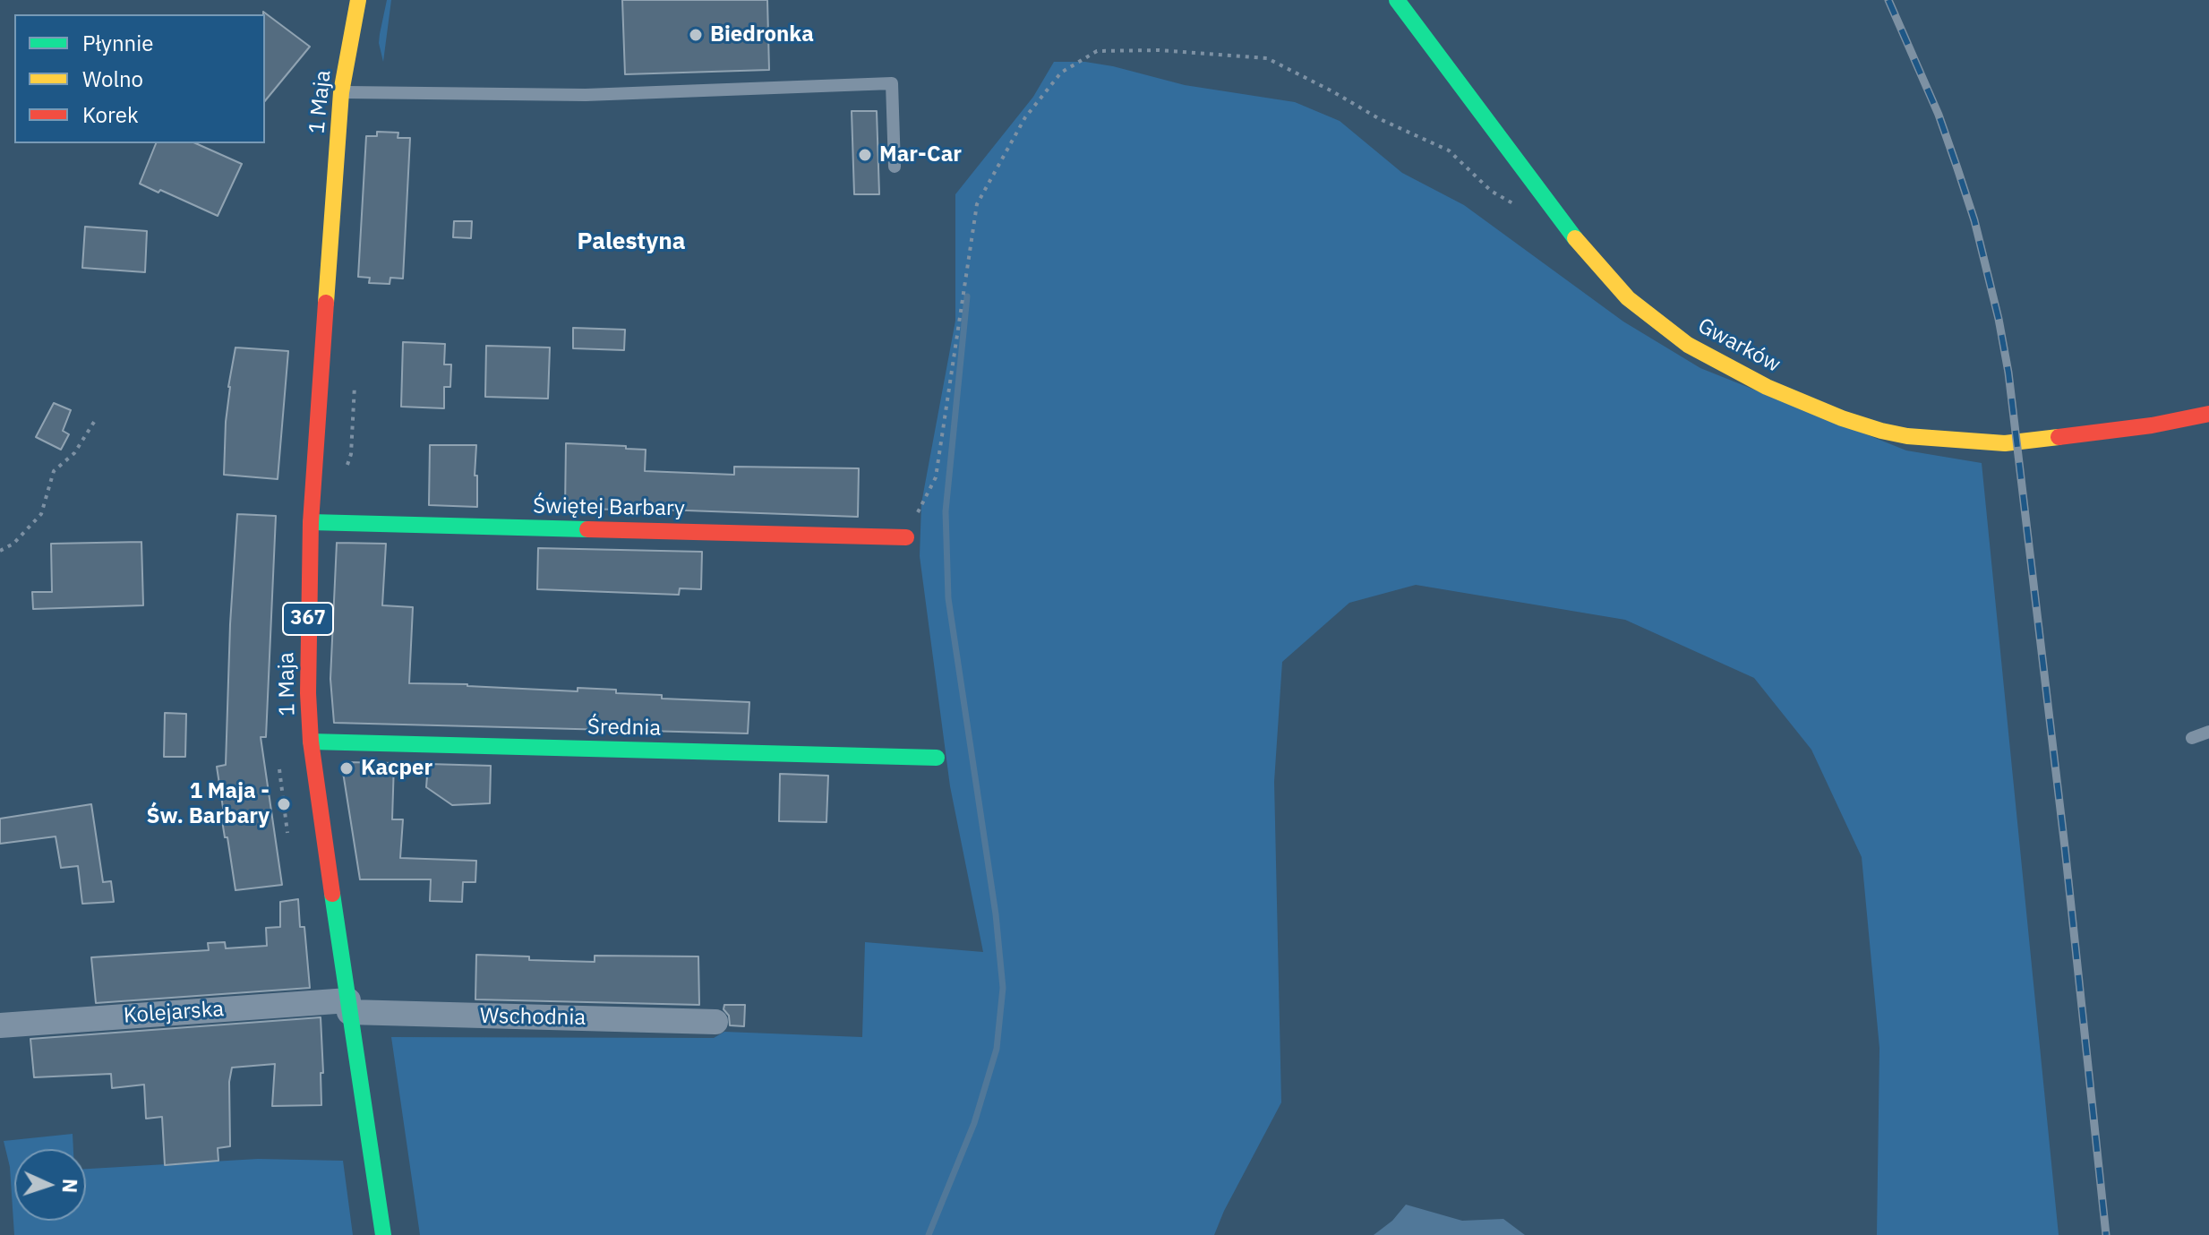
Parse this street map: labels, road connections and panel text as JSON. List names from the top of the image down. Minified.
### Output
{"streets":{"street":["1 Maja","Gwarków","Świętej Barbary","367","Średnia","Kolejarska","Wschodnia"]},"crossings":[["1 Maja","Świętej Barbary"],["1 Maja","Średnia"],["1 Maja","Kolejarska"],["1 Maja","Wschodnia"],["Kolejarska","Wschodnia"]],"districts":["Palestyna"],"places":["Biedronka","Mar-Car","Kacper","1 Maja - Św. Barbary"],"legend":["Płynnie","Wolno","Korek"],"north":"right"}
